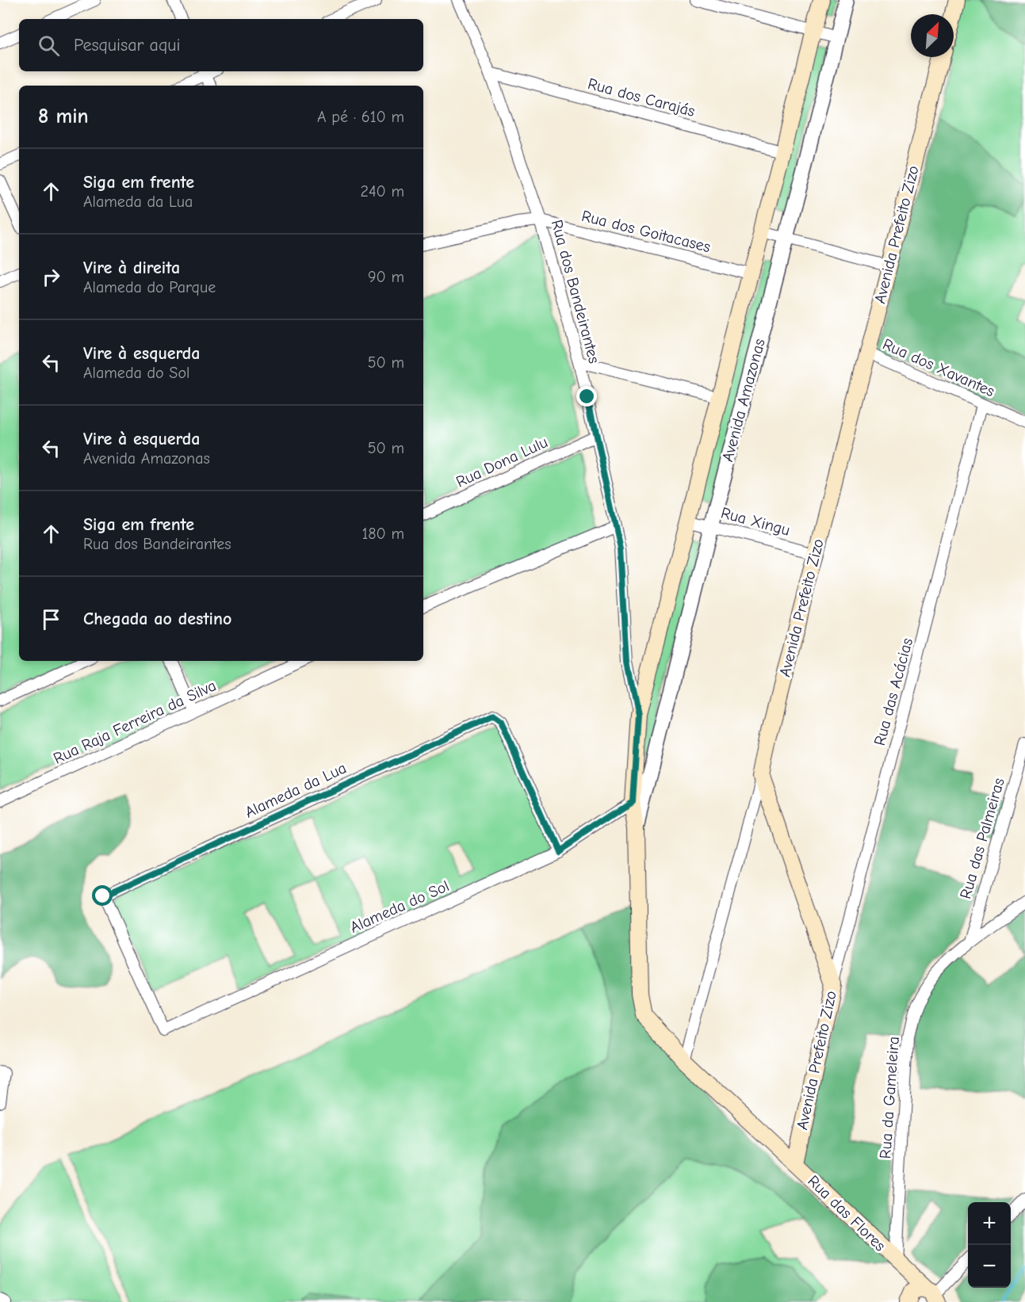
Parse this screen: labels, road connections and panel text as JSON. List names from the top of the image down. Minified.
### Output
{"streets":{"main road":["Avenida Prefeito Zizo","Avenida Amazonas","Rua das Flores"],"street":["Rua dos Carajás","Rua dos Goitacases","Rua dos Bandeirantes","Rua dos Xavantes","Rua Dona Lulu","Rua Xingu","Rua das Acácias","Rua Raja Ferreira da Silva","Alameda da Lua","Rua das Palmeiras","Alameda do Sol","Rua da Gameleira"]},"crossings":[["Rua dos Carajás","Rua dos Bandeirantes"],["Rua dos Carajás","Avenida Amazonas"],["Rua dos Goitacases","Rua dos Bandeirantes"],["Rua dos Goitacases","Avenida Amazonas"],["Avenida Prefeito Zizo","Rua dos Xavantes"],["Avenida Prefeito Zizo","Rua Xingu"],["Avenida Prefeito Zizo","Rua das Acácias"],["Avenida Prefeito Zizo","Rua das Flores"],["Rua dos Bandeirantes","Avenida Amazonas"],["Rua dos Bandeirantes","Rua Dona Lulu"],["Rua dos Xavantes","Rua das Acácias"],["Avenida Amazonas","Rua Xingu"],["Avenida Amazonas","Alameda do Sol"],["Avenida Amazonas","Rua das Flores"],["Alameda da Lua","Alameda do Sol"],["Rua das Palmeiras","Rua da Gameleira"],["Alameda do Sol","Rua das Flores"],["Rua da Gameleira","Rua das Flores"]],"north":"top right","page":{"search":"Pesquisar aqui","heading":["8 min","A pé · 610 m"],"list":[["Siga em frente","Alameda da Lua","240 m"],["Vire à direita","Alameda do Parque","90 m"],["Vire à esquerda","Alameda do Sol","50 m"],["Vire à esquerda","Avenida Amazonas","50 m"],["Siga em frente","Rua dos Bandeirantes","180 m"],"Chegada ao destino"],"map_buttons":["+","−"]}}
